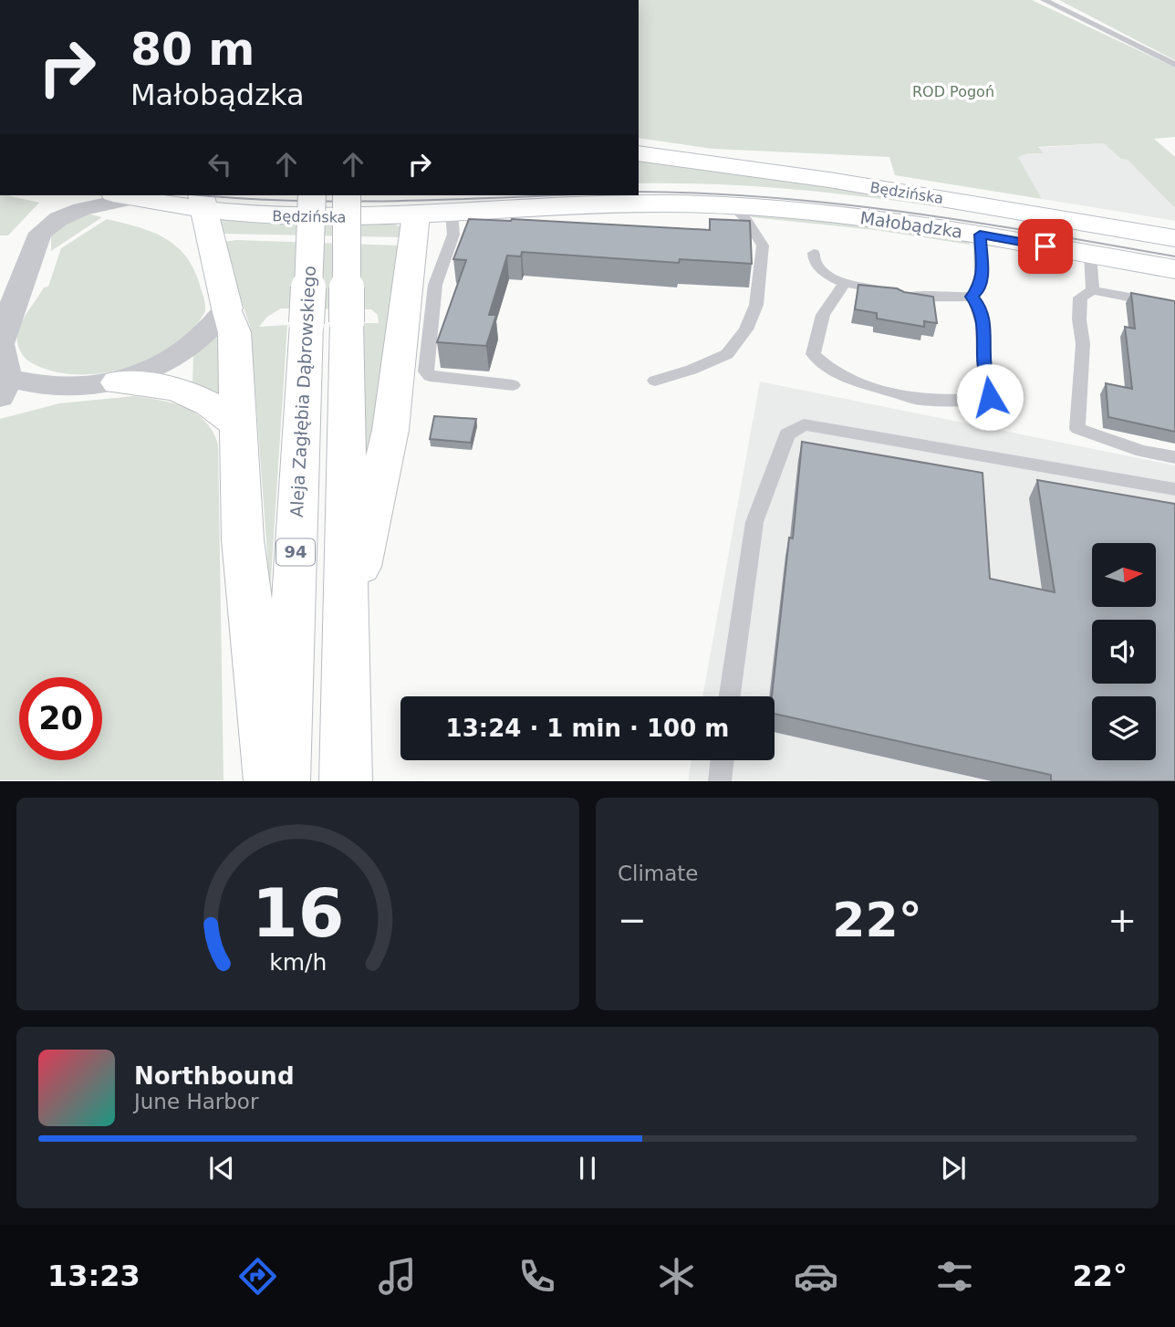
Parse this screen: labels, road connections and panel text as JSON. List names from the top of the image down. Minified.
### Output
{"streets":{"main road":["Będzińska","Małobądzka","Aleja Zagłębia Dąbrowskiego","94"]},"crossings":[["Będzińska","Małobądzka"]],"parks":["ROD Pogoń"],"north":"right","page":{"turn":["80 m","Małobądzka"],"limit":"20","trip":"13:24 · 1 min · 100 m","tile":"Climate","heat":["−","22°","+"],"song":["Northbound","June Harbor"],"tabs":["13:23","22°"],"gauge":["16","km/h"]}}
